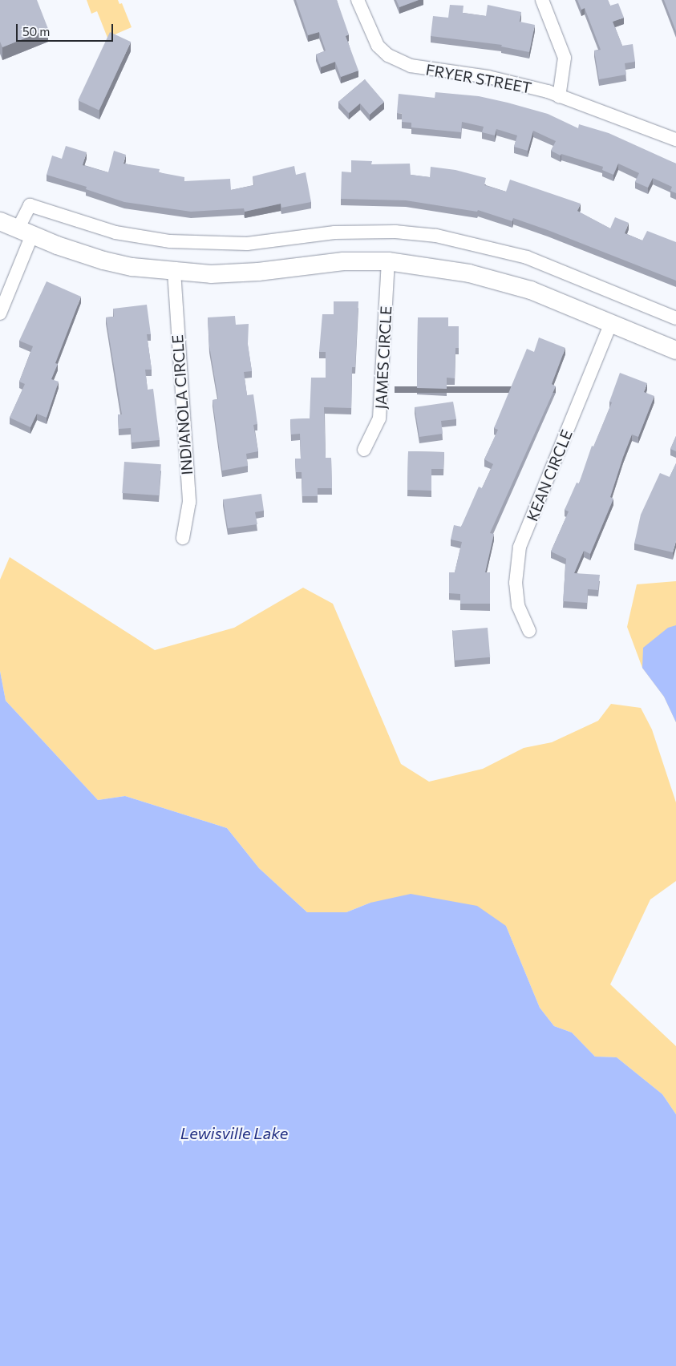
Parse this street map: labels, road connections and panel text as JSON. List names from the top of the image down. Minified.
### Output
{"streets":{"street":["FRYER STREET","JAMES CIRCLE","INDIANOLA CIRCLE","KEAN CIRCLE"]},"water":["Lewisville Lake"],"scale_bar":"50 m"}
